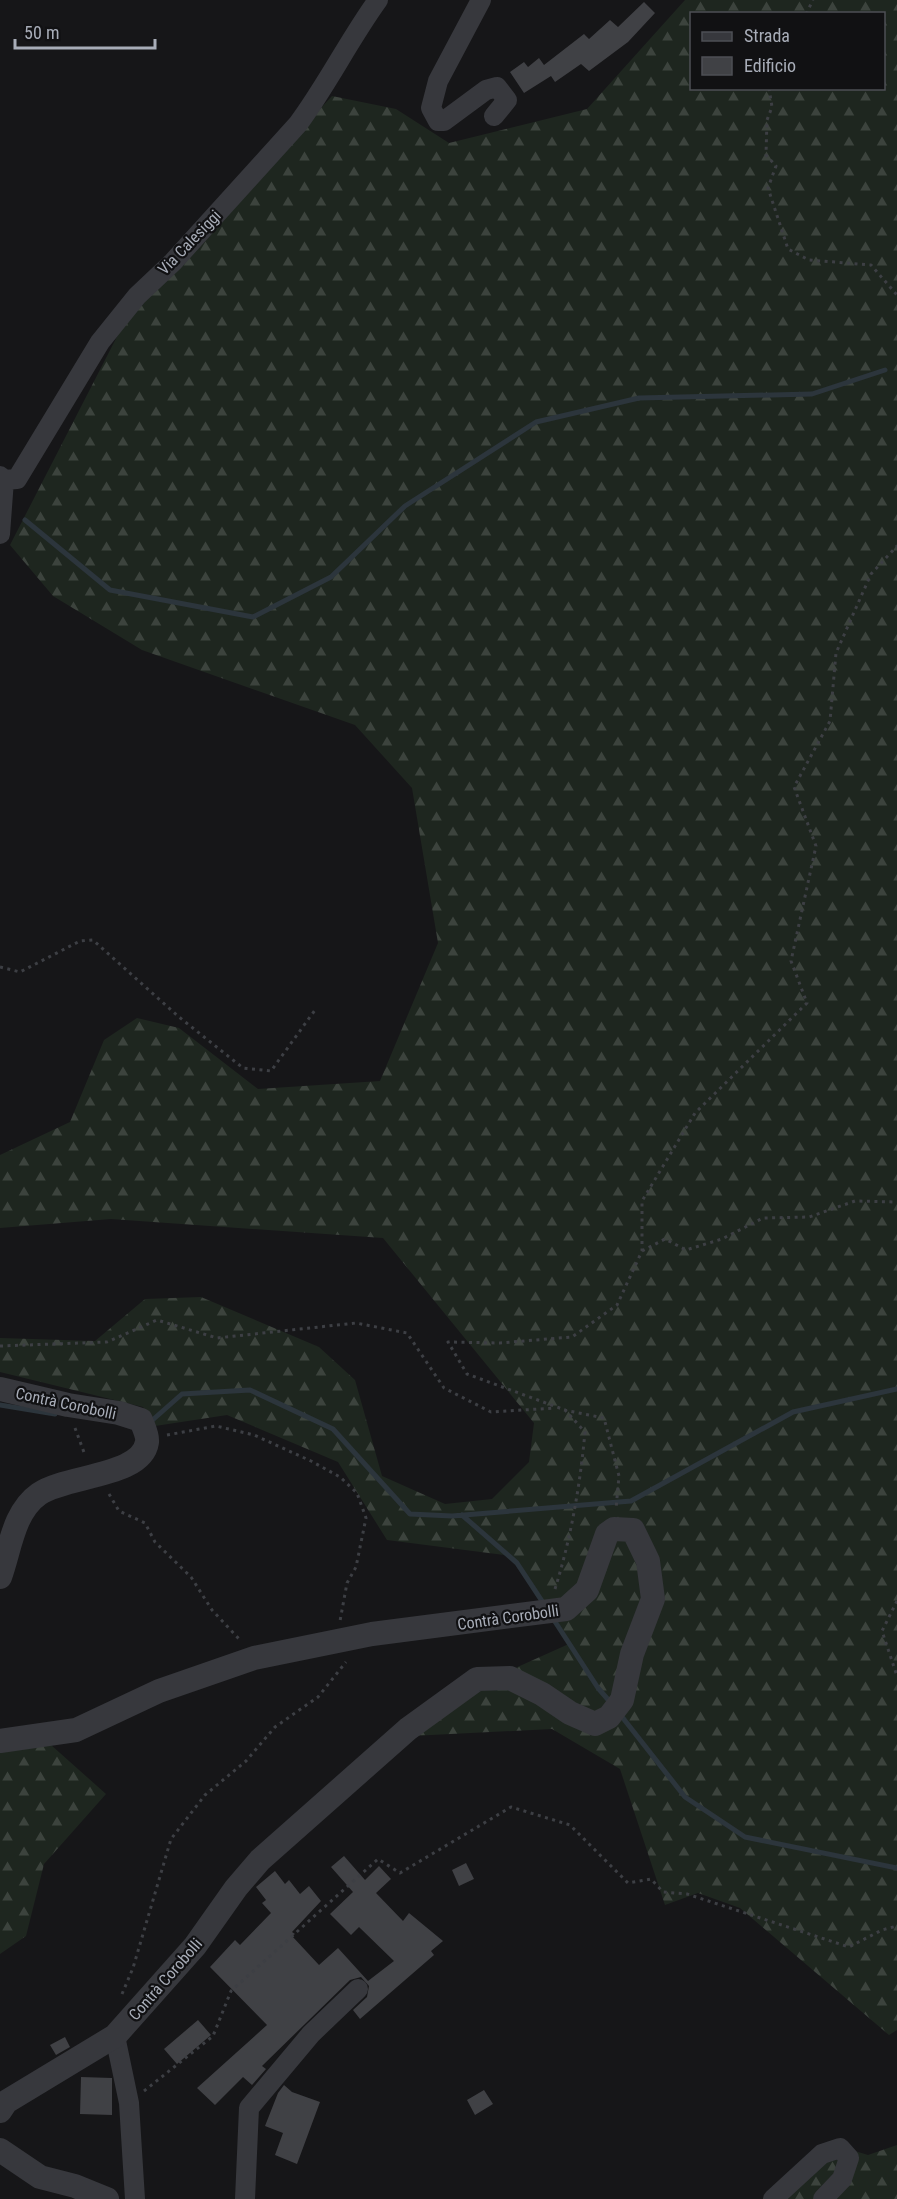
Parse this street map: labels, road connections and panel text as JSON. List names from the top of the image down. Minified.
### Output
{"streets":{"street":["Via Calesiggi","Contrà Corobolli"]},"legend":["Strada","Edificio"],"scale_bar":"50 m"}
